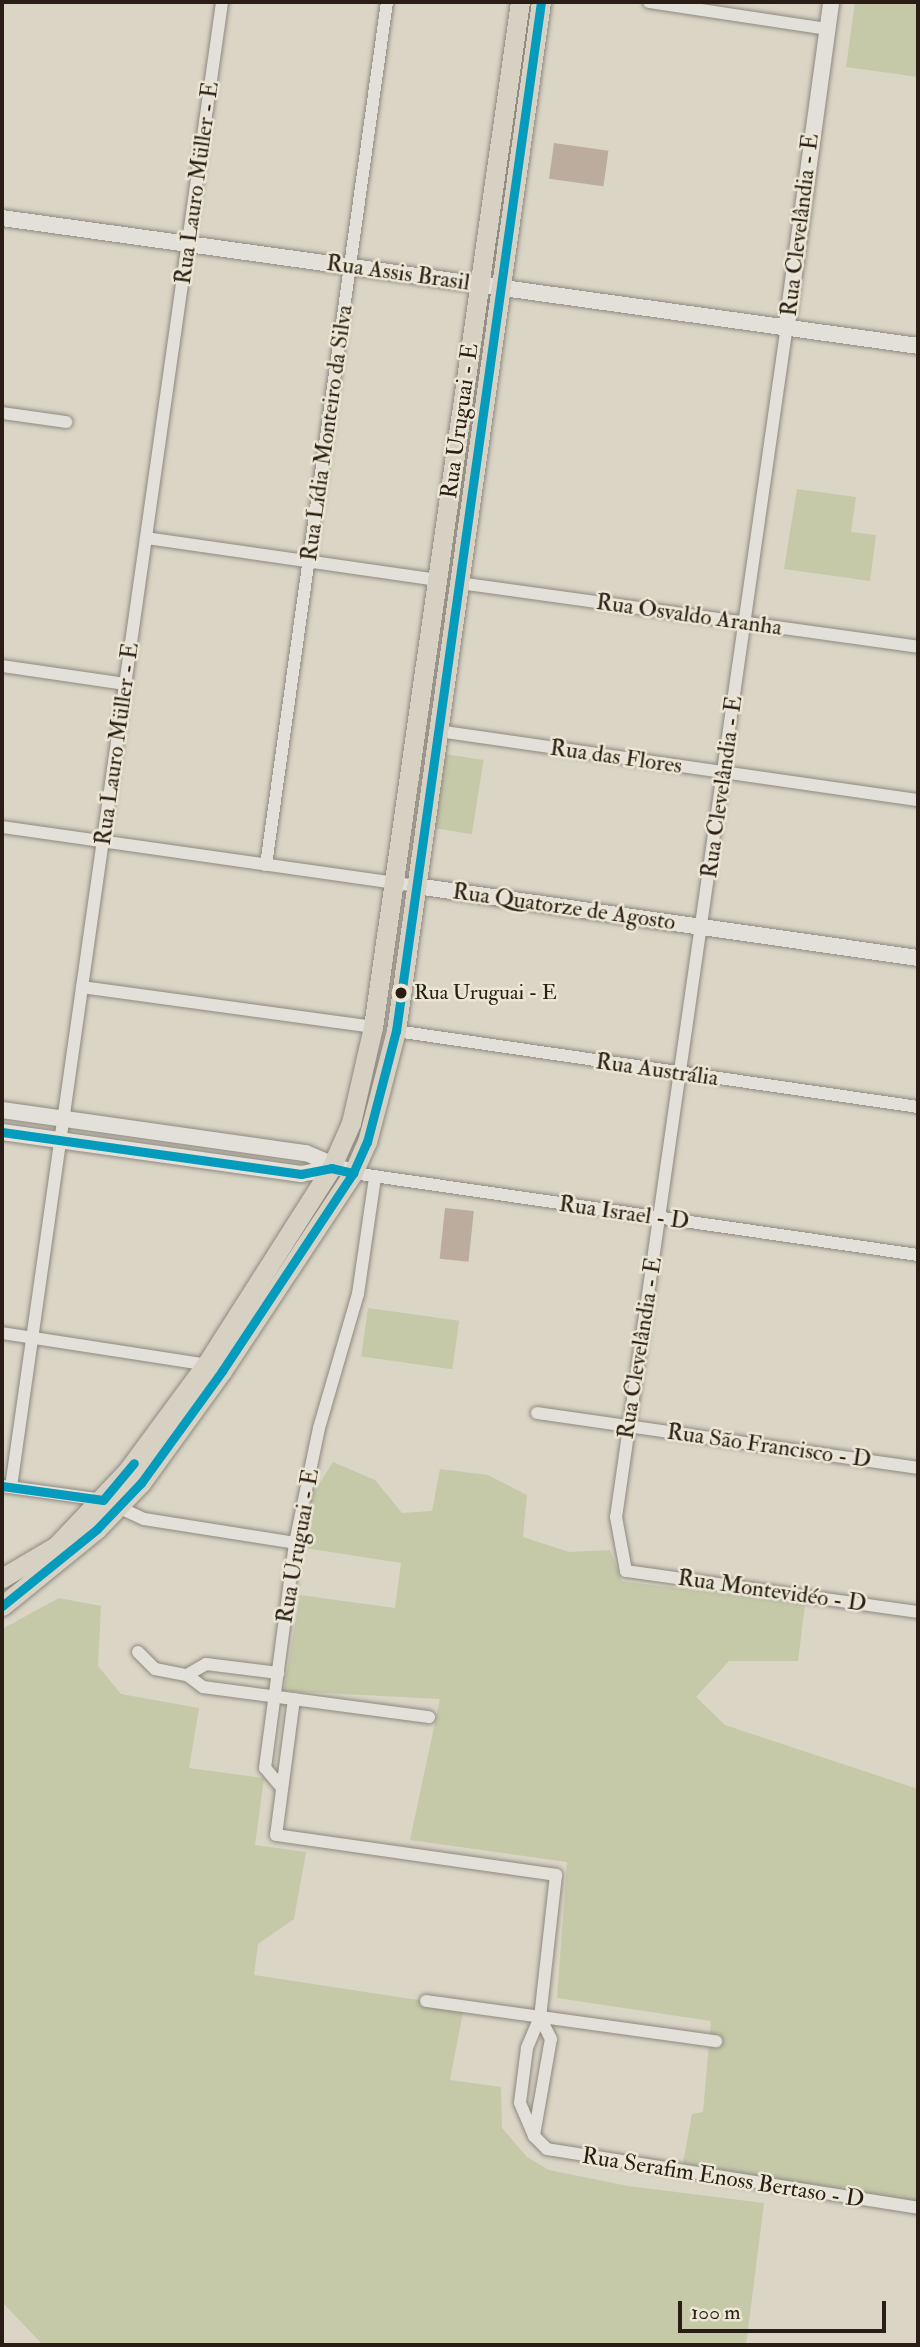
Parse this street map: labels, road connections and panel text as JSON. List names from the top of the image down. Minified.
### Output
{"streets":{"main road":["Rua Uruguai - E"],"street":["Rua Lauro Müller - E","Rua Clevelândia - E","Rua Assis Brasil","Rua Lídia Monteiro da Silva","Rua Osvaldo Aranha","Rua das Flores","Rua Quatorze de Agosto","Rua Austrália","Rua Israel - D","Rua São Francisco - D","Rua Montevidéo - D","Rua Serafim Enoss Bertaso - D"]},"crossings":[["Rua Lauro Müller - E","Rua Assis Brasil"],["Rua Lauro Müller - E","Rua Quatorze de Agosto"],["Rua Lauro Müller - E","Rua Israel - D"],["Rua Clevelândia - E","Rua Assis Brasil"],["Rua Clevelândia - E","Rua Osvaldo Aranha"],["Rua Clevelândia - E","Rua das Flores"],["Rua Clevelândia - E","Rua Quatorze de Agosto"],["Rua Clevelândia - E","Rua Austrália"],["Rua Clevelândia - E","Rua Israel - D"],["Rua Clevelândia - E","Rua São Francisco - D"],["Rua Clevelândia - E","Rua Montevidéo - D"],["Rua Assis Brasil","Rua Uruguai - E"],["Rua Assis Brasil","Rua Lídia Monteiro da Silva"],["Rua Uruguai - E","Rua Osvaldo Aranha"],["Rua Uruguai - E","Rua das Flores"],["Rua Uruguai - E","Rua Quatorze de Agosto"],["Rua Uruguai - E","Rua Austrália"],["Rua Uruguai - E","Rua Israel - D"],["Rua Lídia Monteiro da Silva","Rua Quatorze de Agosto"]],"places":["Rua Uruguai - E"],"scale_bar":"100 m"}
